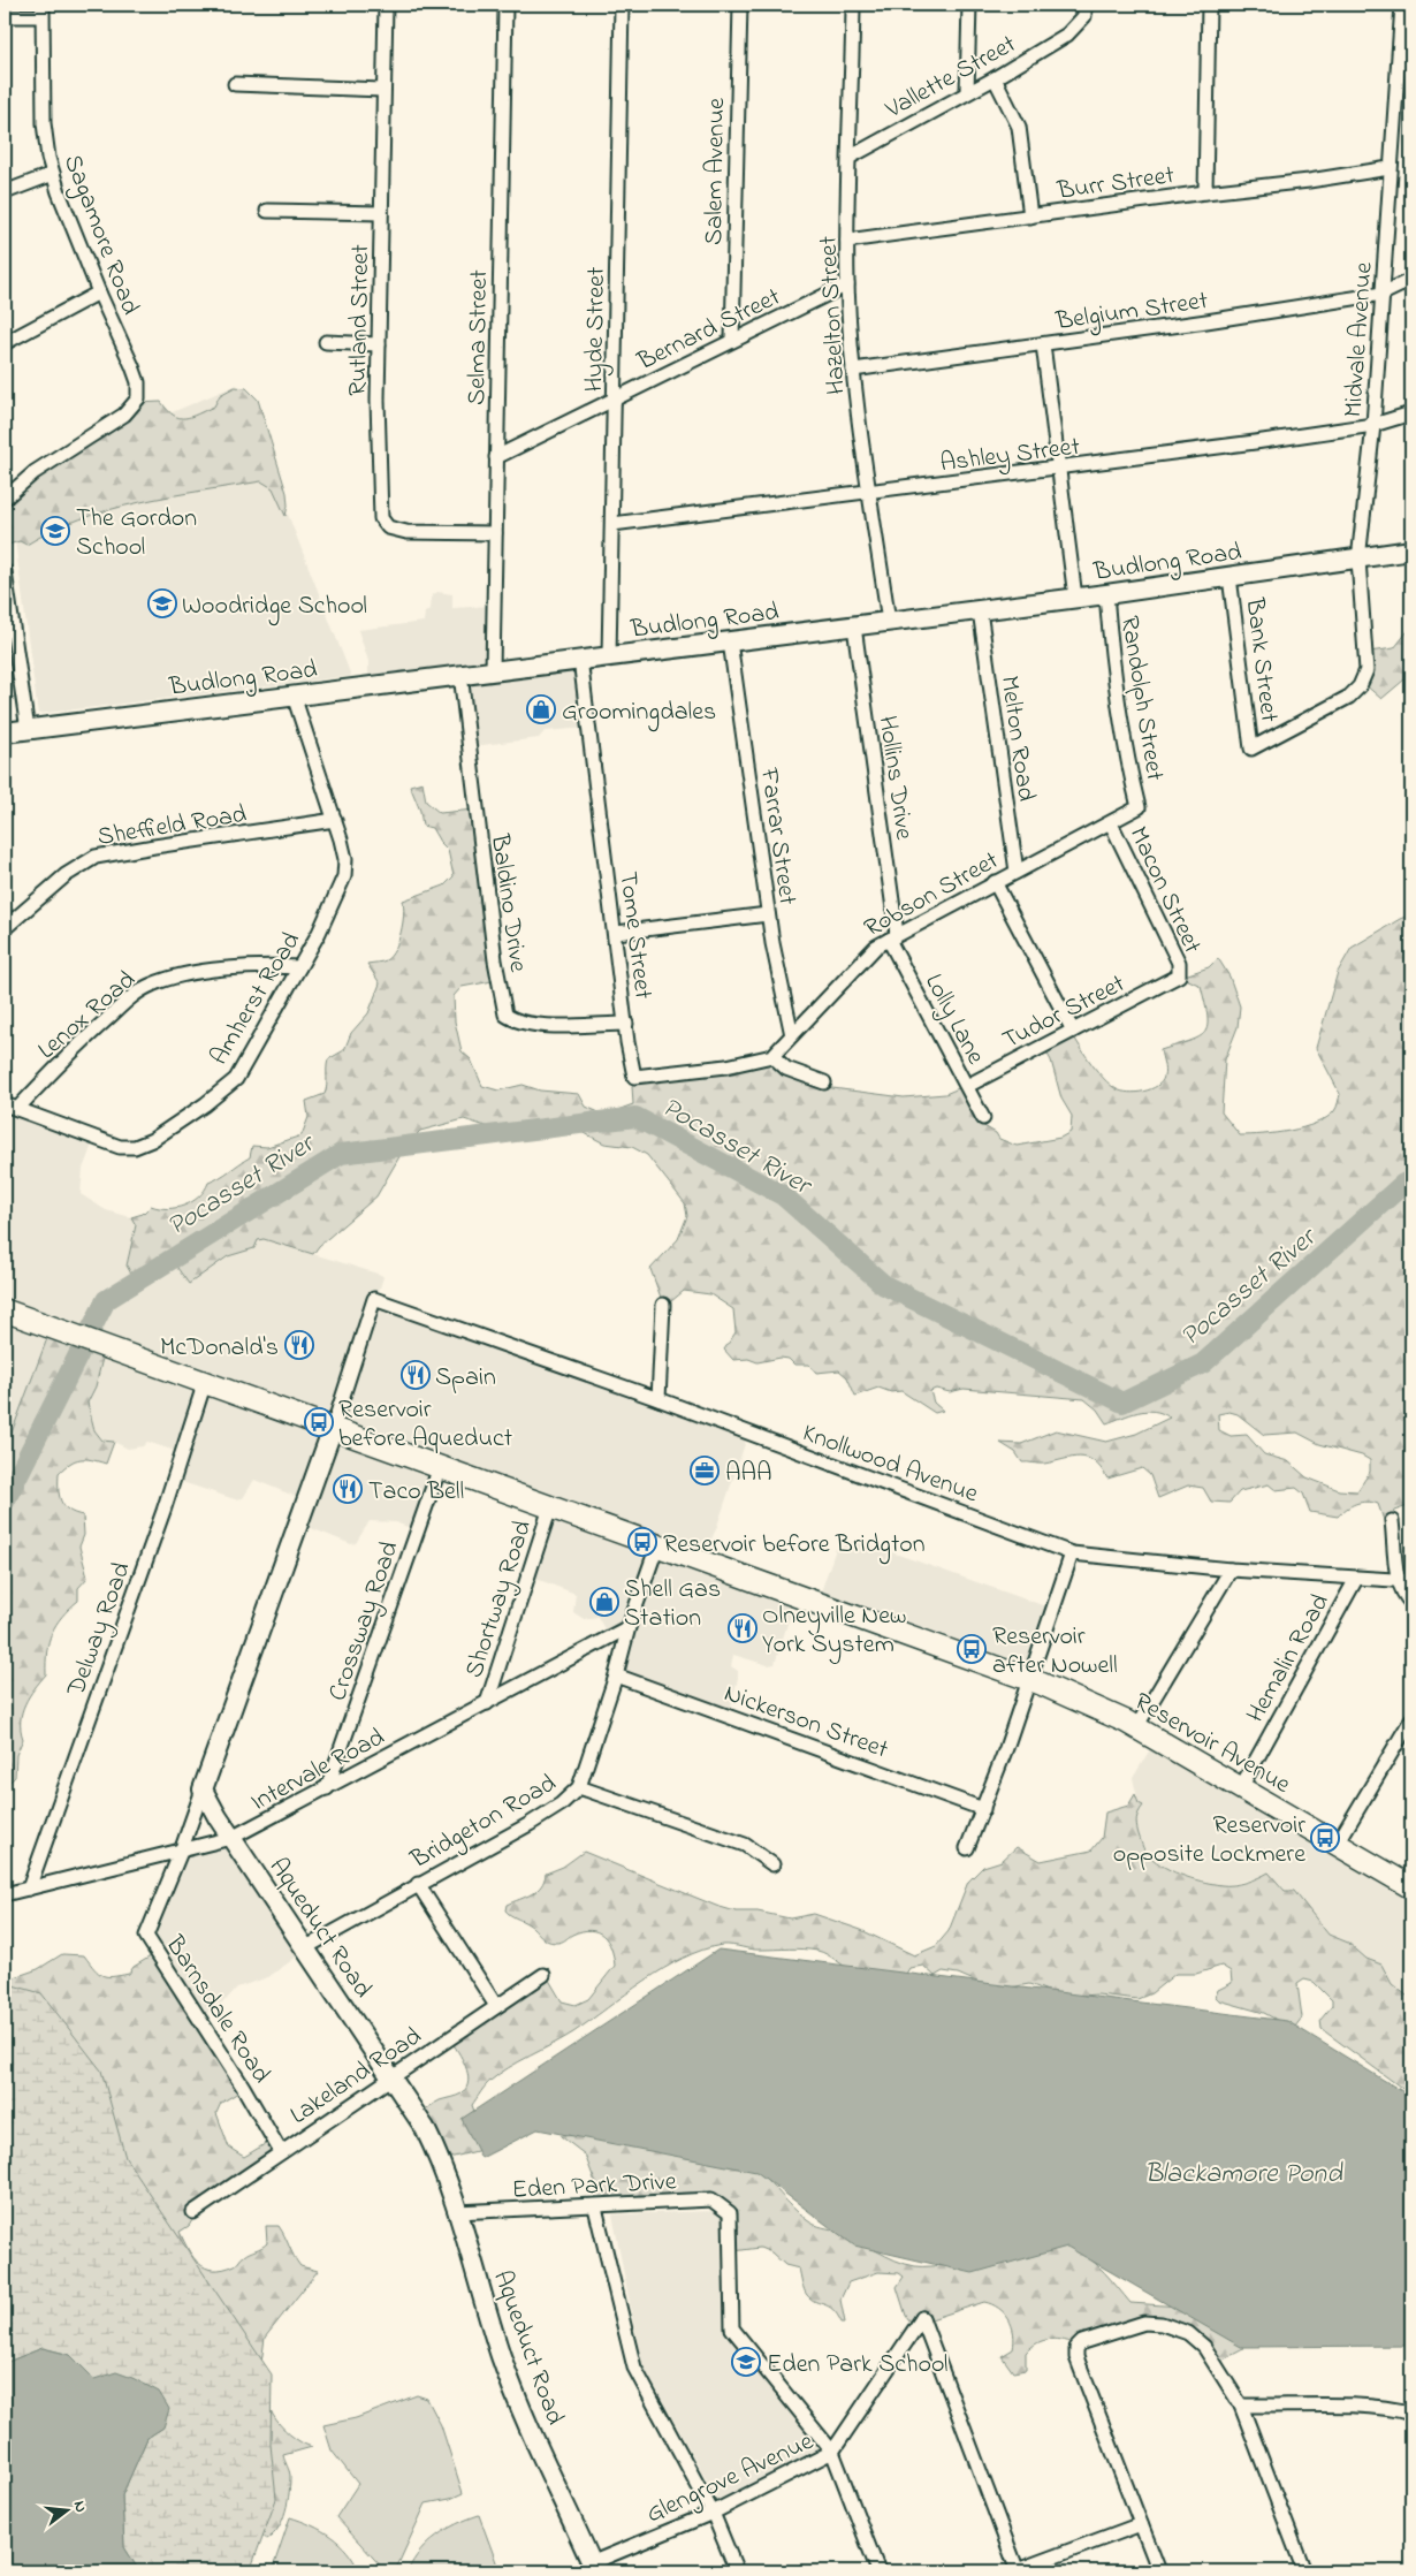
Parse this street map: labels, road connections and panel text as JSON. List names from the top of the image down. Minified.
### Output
{"streets":{"main road":["Budlong Road","Reservoir Avenue","Aqueduct Road"],"street":["Vallette Street","Salem Avenue","Burr Street","Sagamore Road","Belgium Street","Hazelton Street","Rutland Street","Bernard Street","Hyde Street","Selma Street","Midvale Avenue","Ashley Street","Bank Street","Randolph Street","Melton Road","Hollins Drive","Sheffield Road","Farrar Street","Macon Street","Robson Street","Baldino Drive","Tome Street","Amherst Road","Tudor Street","Lenox Road","Lolly Lane","Knollwood Avenue","Shortway Road","Crossway Road","Delway Road","Hemalin Road","Nickerson Street","Intervale Road","Bridgeton Road","Barnsdale Road","Lakeland Road","Eden Park Drive","Glengrove Avenue"]},"crossings":[["Vallette Street","Hazelton Street"],["Salem Avenue","Bernard Street"],["Burr Street","Hazelton Street"],["Burr Street","Midvale Avenue"],["Belgium Street","Hazelton Street"],["Belgium Street","Midvale Avenue"],["Hazelton Street","Bernard Street"],["Hazelton Street","Ashley Street"],["Hazelton Street","Budlong Road"],["Rutland Street","Selma Street"],["Bernard Street","Hyde Street"],["Bernard Street","Selma Street"],["Hyde Street","Ashley Street"],["Hyde Street","Budlong Road"],["Selma Street","Budlong Road"],["Midvale Avenue","Ashley Street"],["Midvale Avenue","Budlong Road"],["Midvale Avenue","Bank Street"],["Budlong Road","Bank Street"],["Budlong Road","Randolph Street"],["Budlong Road","Melton Road"],["Budlong Road","Hollins Drive"],["Budlong Road","Farrar Street"],["Budlong Road","Baldino Drive"],["Budlong Road","Tome Street"],["Budlong Road","Amherst Road"],["Randolph Street","Robson Street"],["Melton Road","Robson Street"],["Hollins Drive","Robson Street"],["Hollins Drive","Lolly Lane"],["Sheffield Road","Amherst Road"],["Farrar Street","Robson Street"],["Macon Street","Robson Street"],["Macon Street","Tudor Street"],["Robson Street","Tome Street"],["Robson Street","Lolly Lane"],["Baldino Drive","Tome Street"],["Amherst Road","Lenox Road"],["Tudor Street","Lolly Lane"],["Knollwood Avenue","Hemalin Road"],["Knollwood Avenue","Reservoir Avenue"],["Shortway Road","Reservoir Avenue"],["Shortway Road","Intervale Road"],["Crossway Road","Reservoir Avenue"],["Crossway Road","Intervale Road"],["Delway Road","Reservoir Avenue"],["Delway Road","Intervale Road"],["Hemalin Road","Reservoir Avenue"],["Nickerson Street","Bridgeton Road"],["Reservoir Avenue","Bridgeton Road"],["Intervale Road","Bridgeton Road"],["Intervale Road","Aqueduct Road"],["Intervale Road","Barnsdale Road"],["Bridgeton Road","Aqueduct Road"],["Aqueduct Road","Barnsdale Road"],["Aqueduct Road","Lakeland Road"],["Aqueduct Road","Eden Park Drive"],["Aqueduct Road","Glengrove Avenue"],["Barnsdale Road","Lakeland Road"],["Eden Park Drive","Glengrove Avenue"]],"water":["Pocasset River","Blackamore Pond"],"places":{"school or university":["The Gordon School","Woodridge School","Eden Park School"],"shop":["Groomingdales","Shell Gas Station"],"restaurant":["McDonald's","Spain","Taco Bell","Olneyville New York System"],"bus stop":["Reservoir before Aqueduct","Reservoir before Bridgton","Reservoir after Nowell","Reservoir opposite Lockmere"],"office":["AAA"]},"north":"right"}
